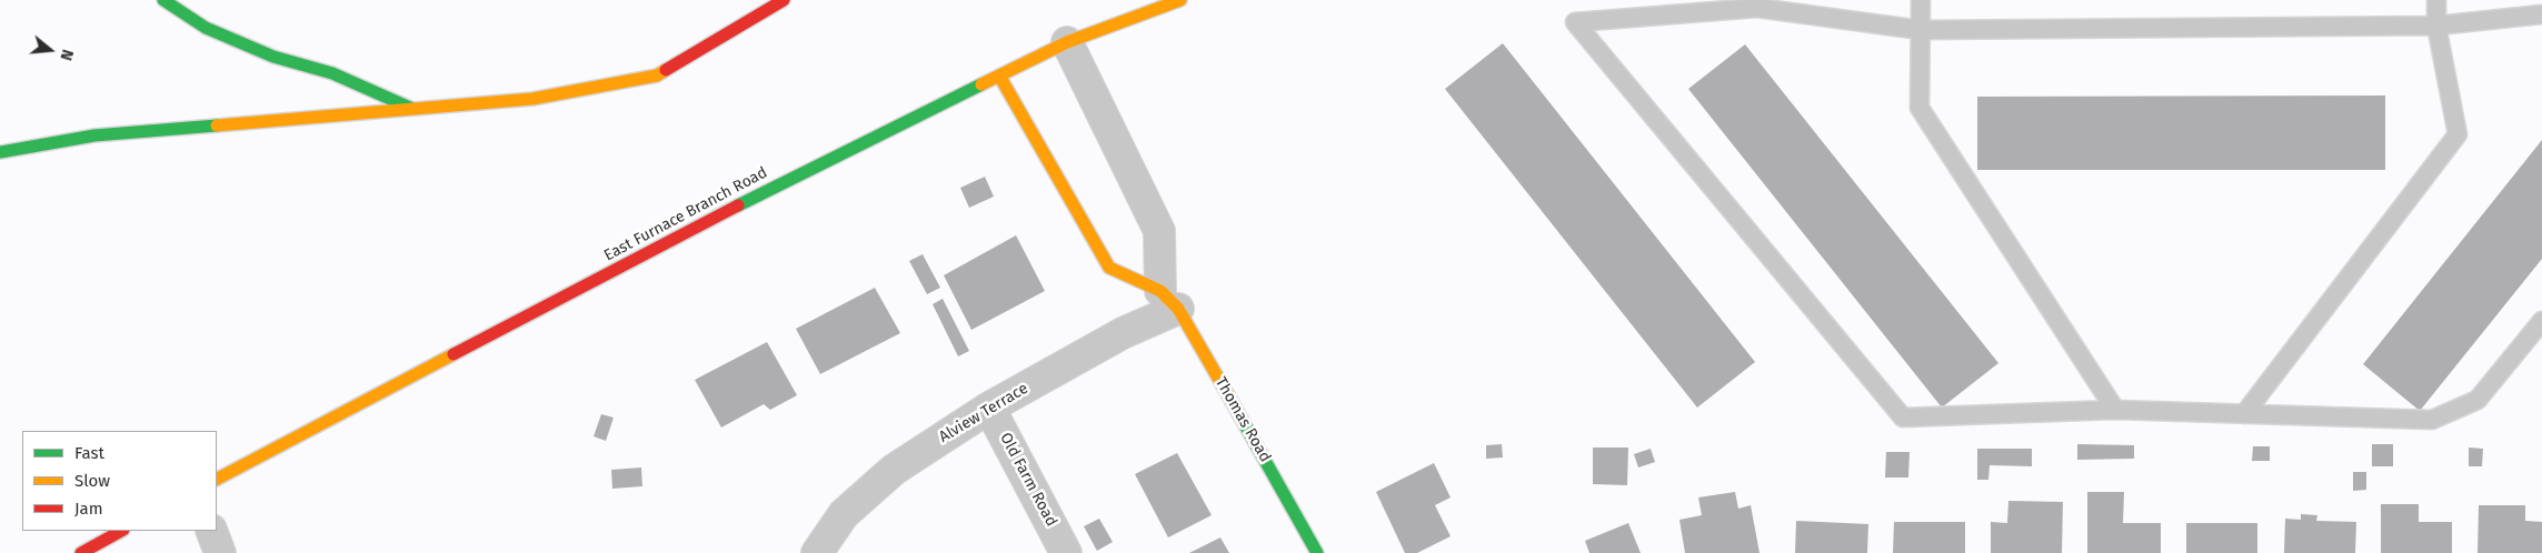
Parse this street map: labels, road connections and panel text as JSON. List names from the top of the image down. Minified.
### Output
{"streets":{"main road":["East Furnace Branch Road","Thomas Road"],"street":["Alview Terrace","Old Farm Road"]},"crossings":[["East Furnace Branch Road","Thomas Road"],["Alview Terrace","Thomas Road"],["Alview Terrace","Old Farm Road"]],"legend":["Fast","Slow","Jam"],"north":"right"}
